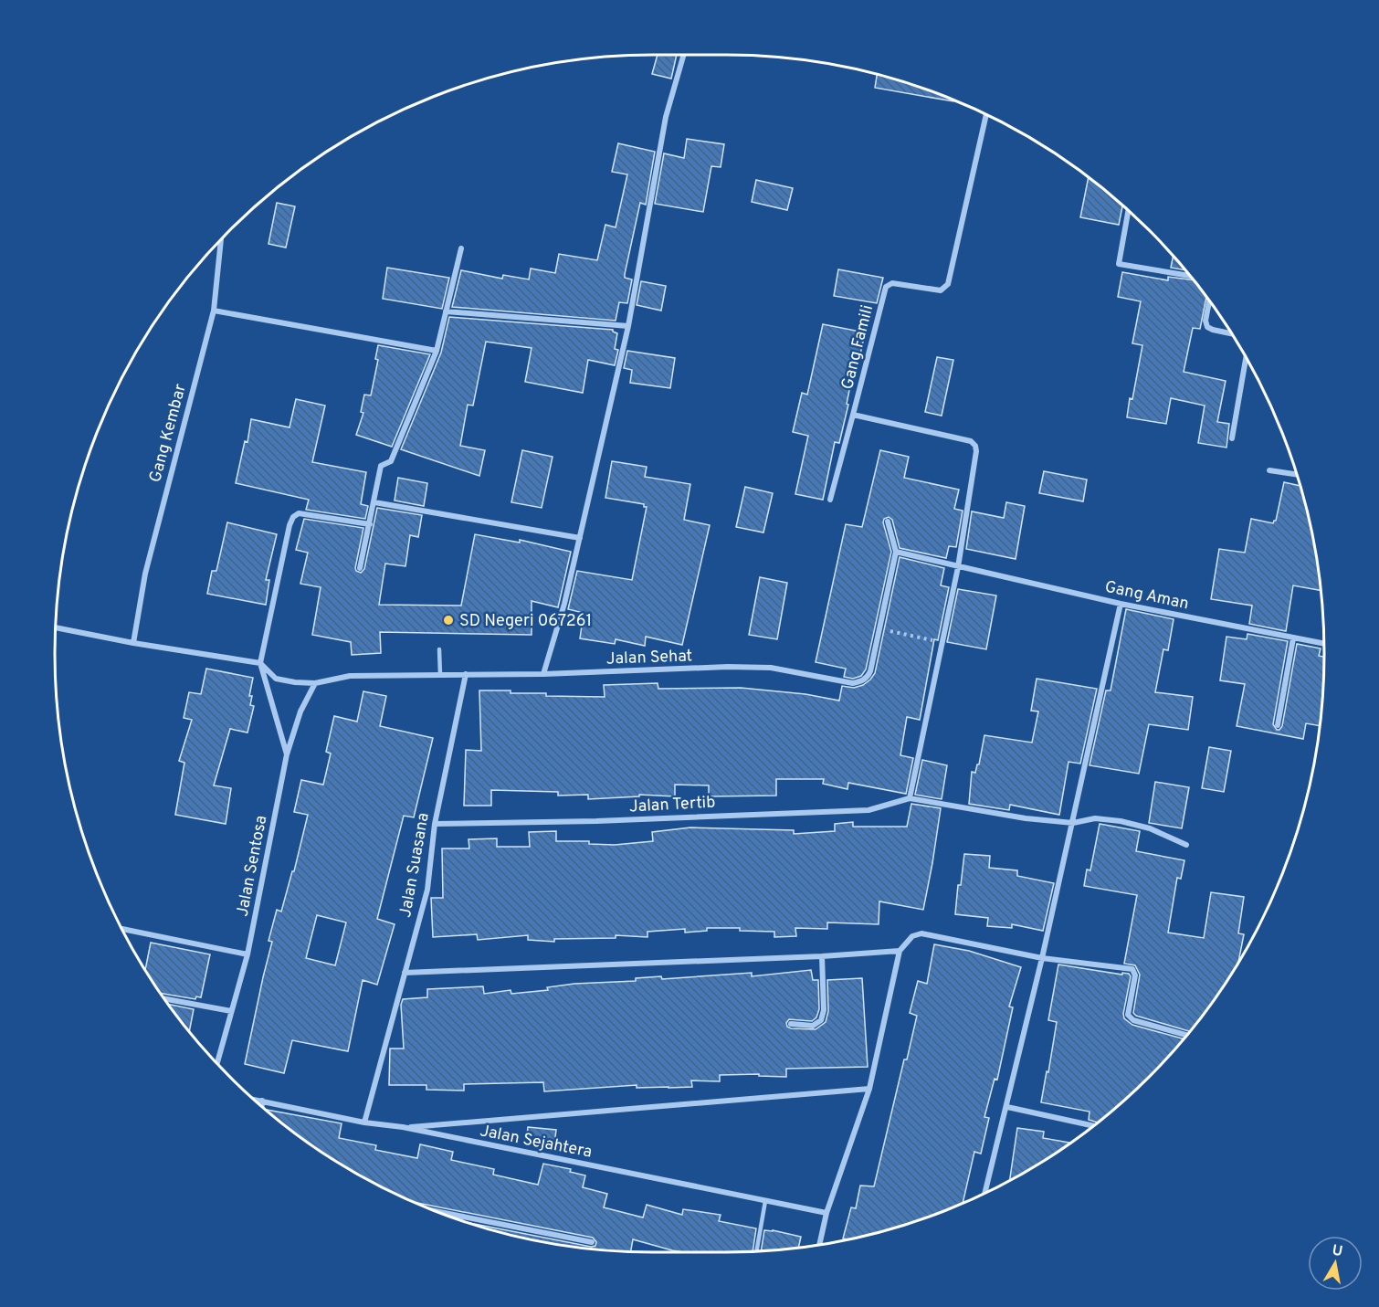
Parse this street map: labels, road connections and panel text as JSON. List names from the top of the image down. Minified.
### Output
{"streets":{"street":["Gang Famili","Gang Kembar","Gang Aman","Jalan Sehat","Jalan Tertib","Jalan Suasana","Jalan Sentosa","Jalan Sejahtera"]},"crossings":[["Gang Famili","Gang Aman"],["Jalan Sehat","Jalan Suasana"],["Jalan Sehat","Jalan Sentosa"],["Jalan Tertib","Jalan Suasana"],["Jalan Suasana","Jalan Sejahtera"]],"places":["SD Negeri 067261"],"north":"top"}
